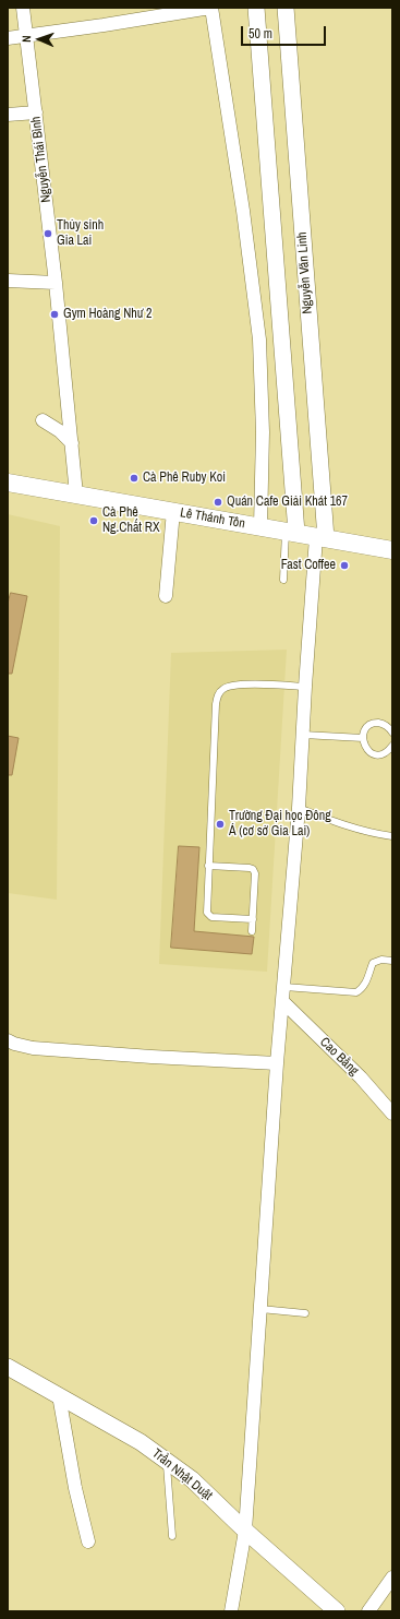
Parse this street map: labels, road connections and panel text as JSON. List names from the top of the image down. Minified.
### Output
{"streets":{"main road":["Lê Thánh Tôn"],"street":["Nguyễn Thái Bình","Nguyễn Văn Linh","Cao Bằng","Trần Nhật Duật"]},"crossings":[["Nguyễn Thái Bình","Lê Thánh Tôn"],["Nguyễn Văn Linh","Lê Thánh Tôn"]],"places":["Thủy sinh Gia Lai","Gym Hoàng Như 2","Cà Phê Ruby Koi","Quán Cafe Giải Khát 167","Cà Phê Ng.Chất RX","Fast Coffee","Trường Đại học Đông Á (cơ sở Gia Lai)"],"scale_bar":"50 m","north":"left"}
